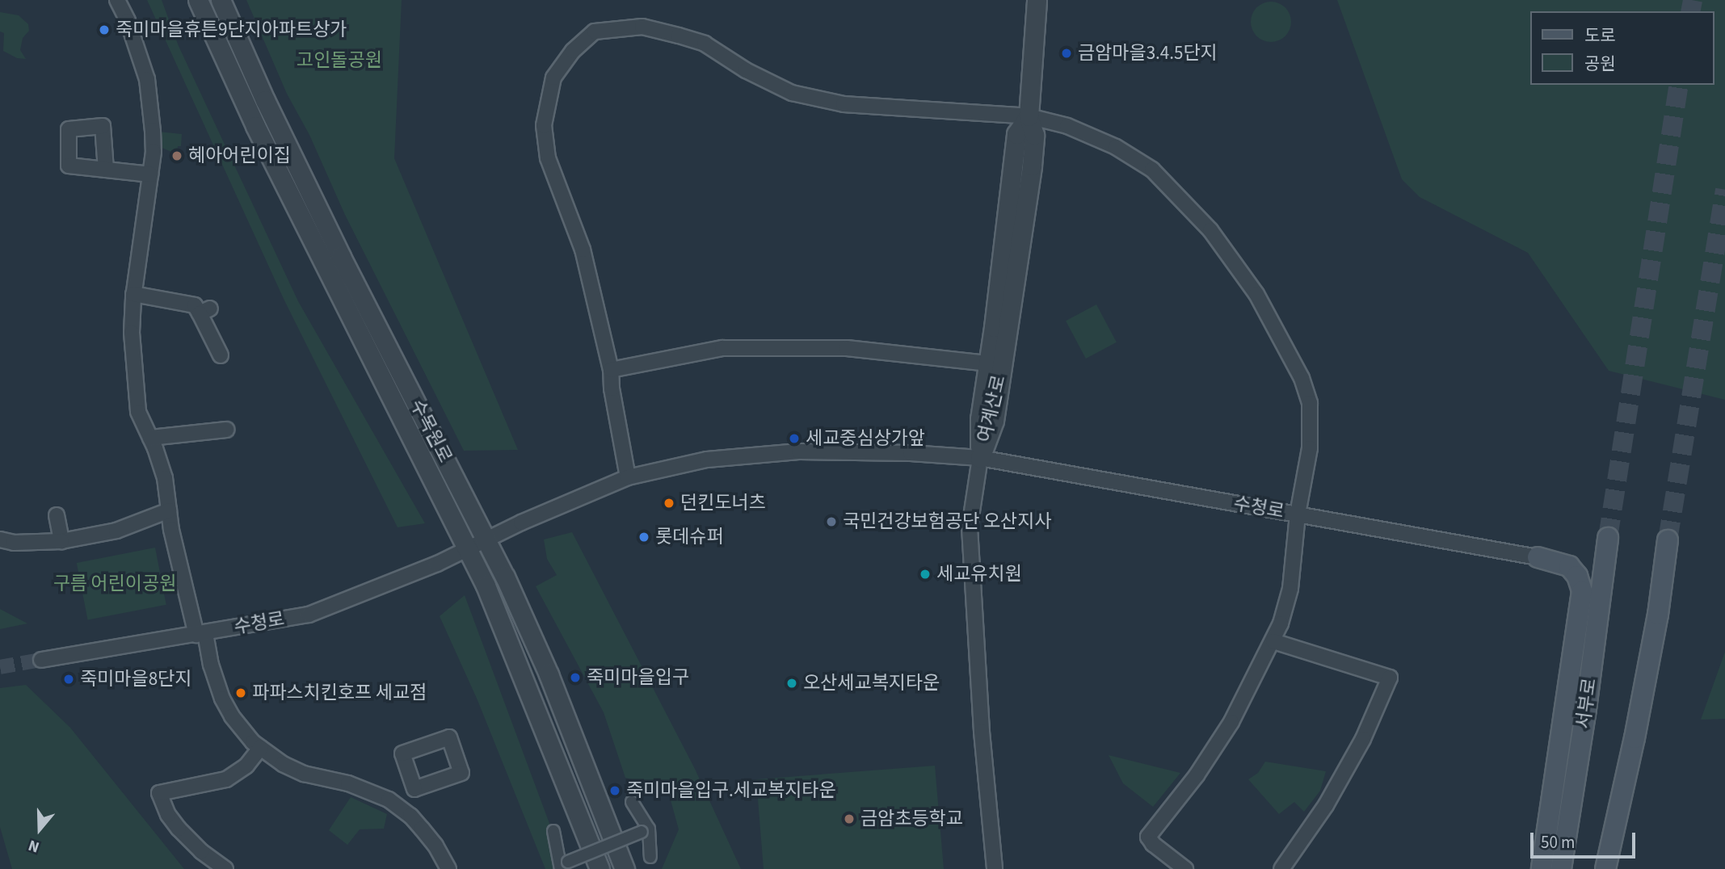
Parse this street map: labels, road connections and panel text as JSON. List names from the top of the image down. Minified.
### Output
{"streets":{"main road":["서부로"],"street":["여계산로","수목원로","수청로"]},"crossings":[["여계산로","수청로"],["수목원로","수청로"]],"parks":["고인돌공원","구름 어린이공원"],"places":["죽미마을휴튼9단지아파트상가","금암마을3.4.5단지","혜아어린이집","세교중심상가앞","던킨도너츠","국민건강보험공단 오산지사","롯데슈퍼","세교유치원","죽미마을입구","죽미마을8단지","오산세교복지타운","파파스치킨호프 세교점","죽미마을입구.세교복지타운","금암초등학교"],"legend":["도로","공원"],"scale_bar":"50 m","north":"bottom"}
